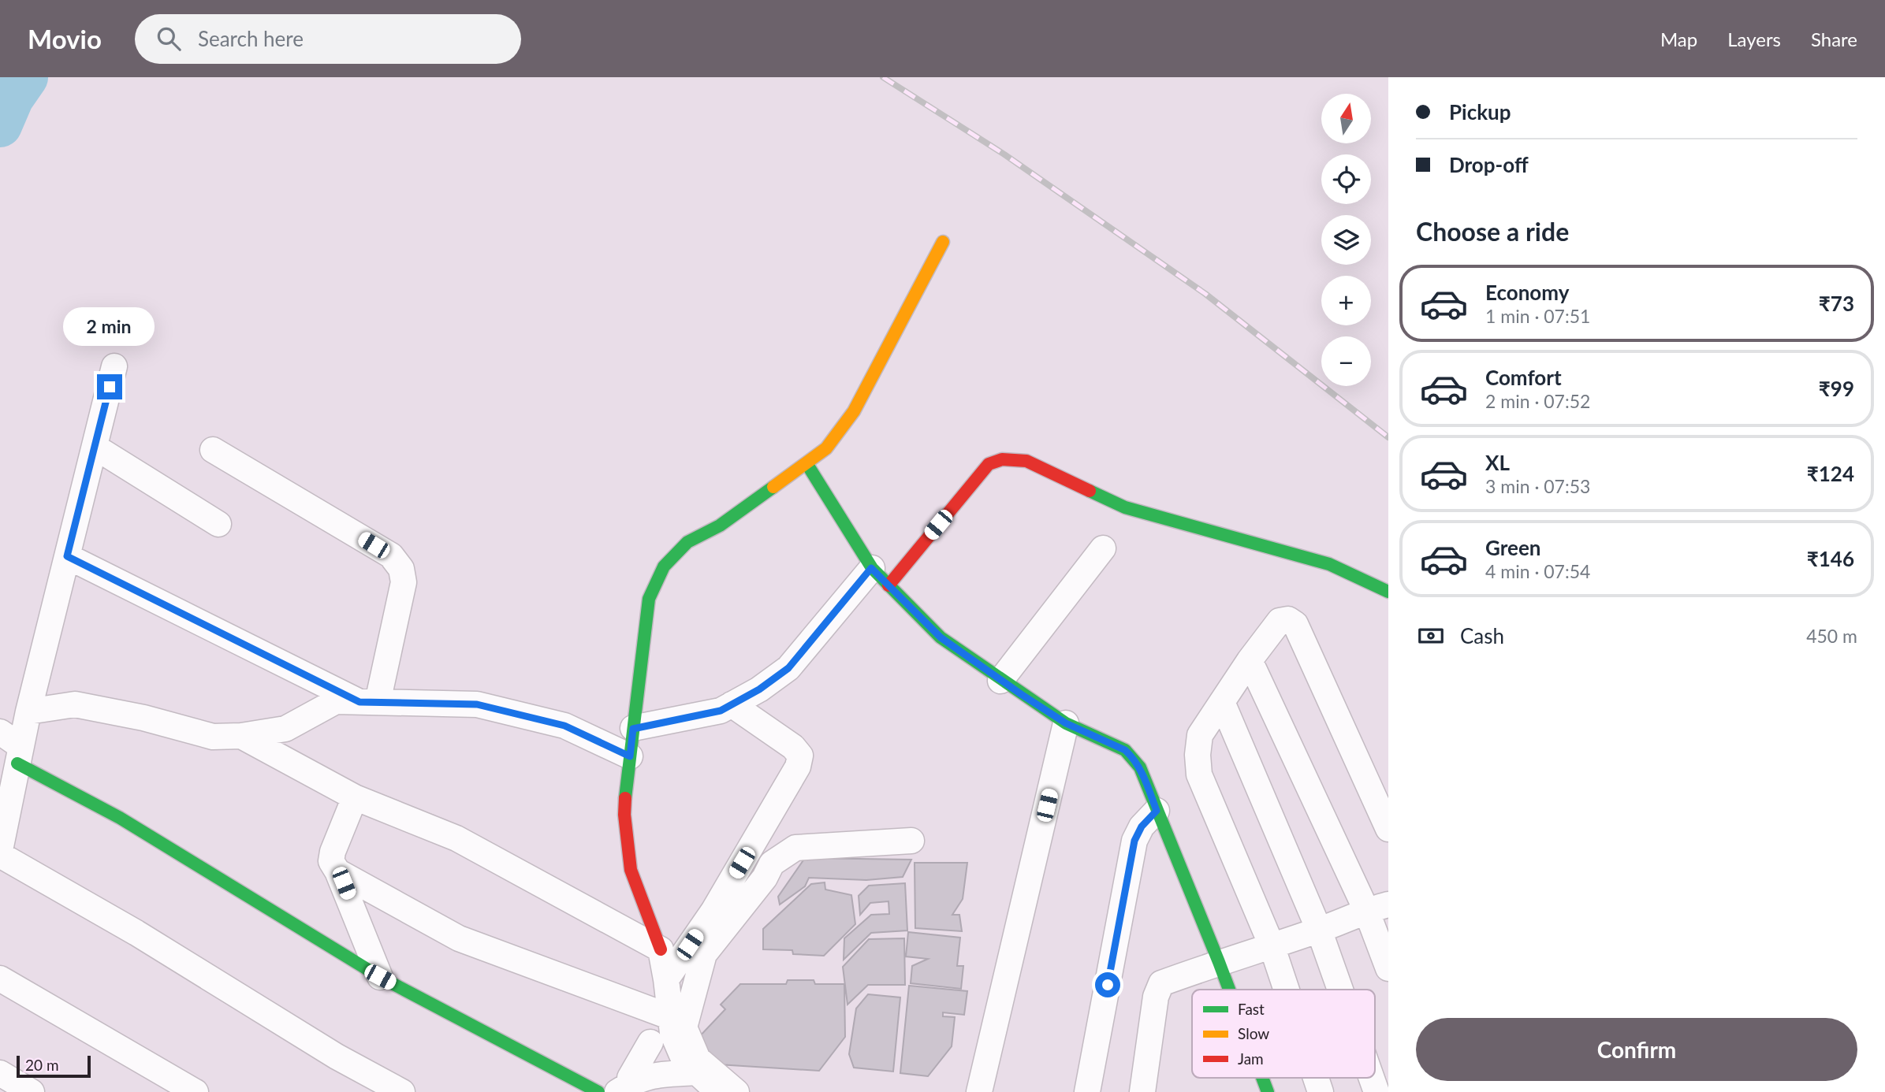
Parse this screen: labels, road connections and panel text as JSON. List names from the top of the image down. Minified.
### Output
{"legend":["Fast","Slow","Jam"],"scale_bar":"20 m","north":"top","page":{"header":"Movio","search":"Search here","nav":["Map","Layers","Share"],"banner":["Pickup","Drop-off"],"map_buttons":["+","−"],"heading":"Choose a ride","list":[{"name":"Economy","note":"1 min · 07:51","value":"₹73"},{"name":"Comfort","note":"2 min · 07:52","value":"₹99"},{"name":"XL","note":"3 min · 07:53","value":"₹124"},{"name":"Green","note":"4 min · 07:54","value":"₹146"}],"bubble":"2 min","pay":["Cash","450 m"],"buttons":"Confirm","scale":"20 m"}}
